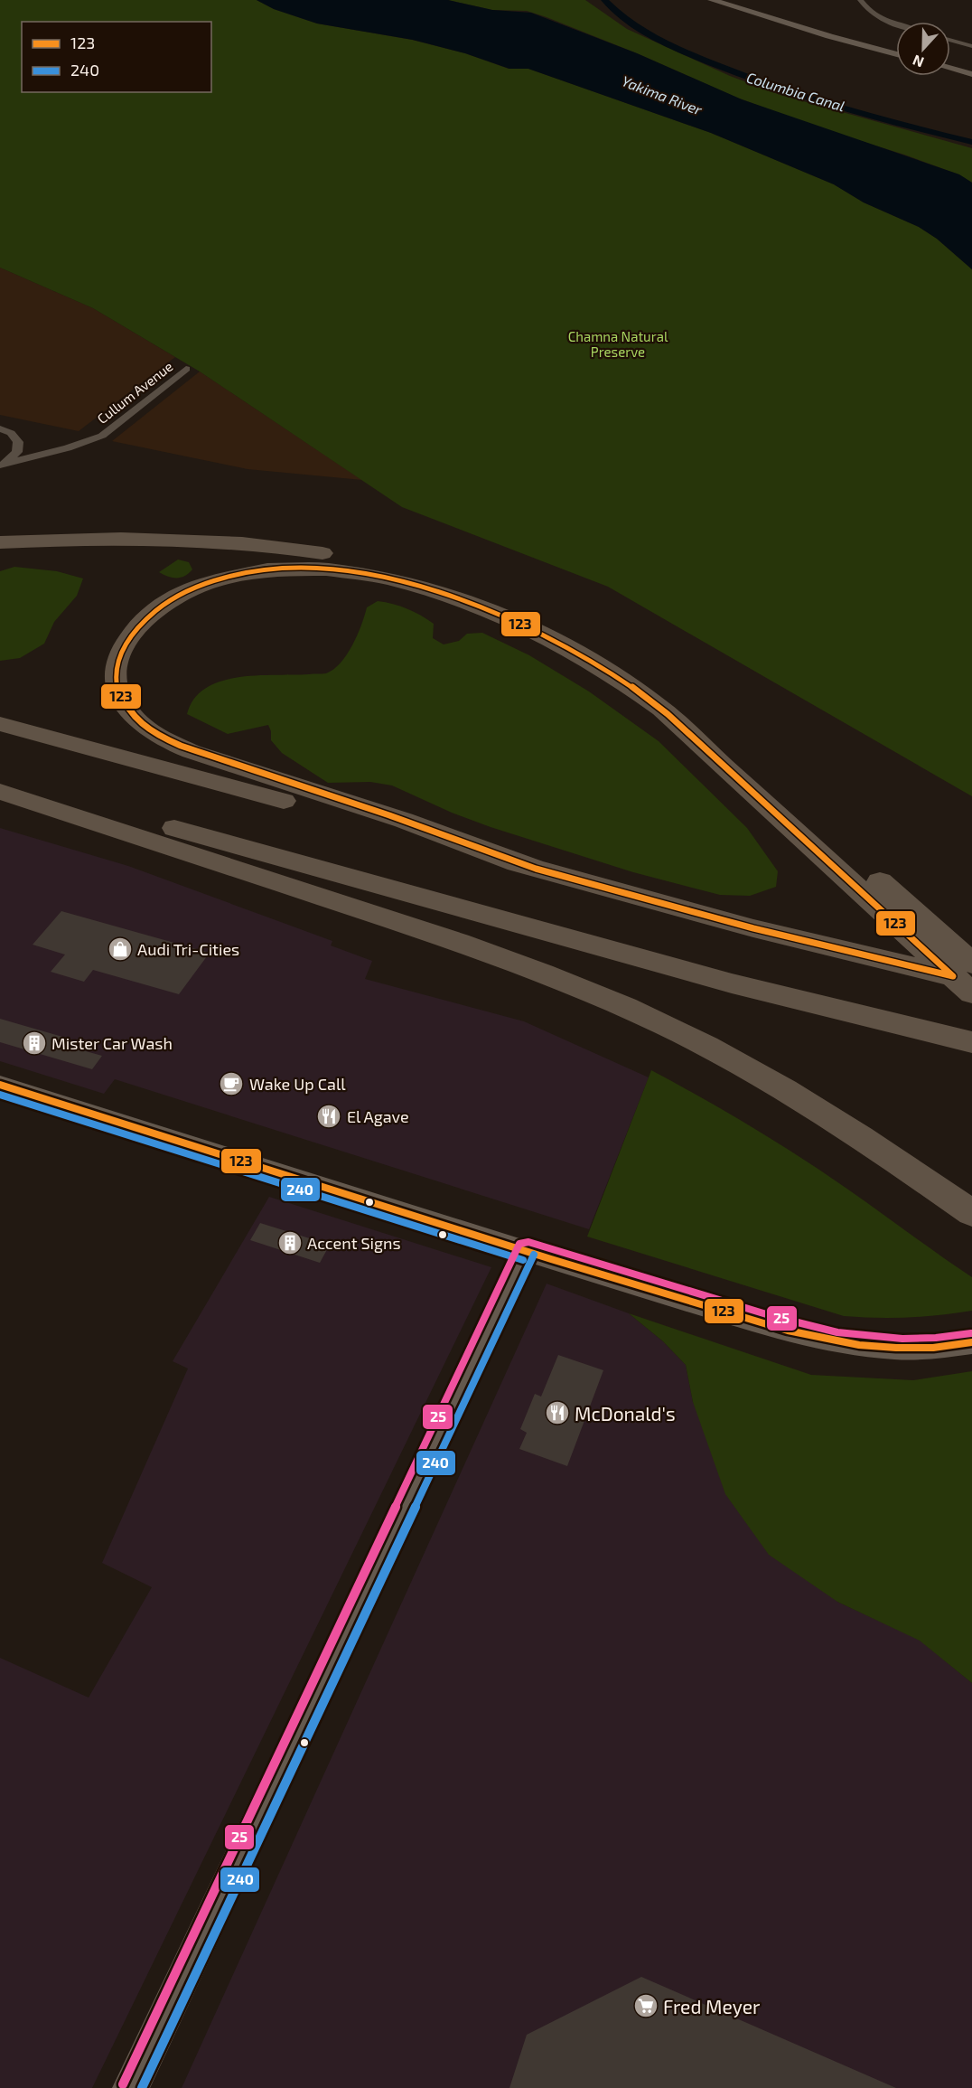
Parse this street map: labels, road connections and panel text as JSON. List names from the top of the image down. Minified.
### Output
{"streets":{"street":["Cullum Avenue"]},"water":["Columbia Canal","Yakima River"],"parks":["Chamna Natural Preserve"],"places":{"shop":["Audi Tri-Cities"],"building":["Mister Car Wash","Accent Signs"],"cafe":["Wake Up Call"],"restaurant":["El Agave","McDonald's"],"supermarket":["Fred Meyer"]},"lines":["transit line 123","transit line 240","transit line 25"],"legend":["123","240"],"north":"bottom"}
